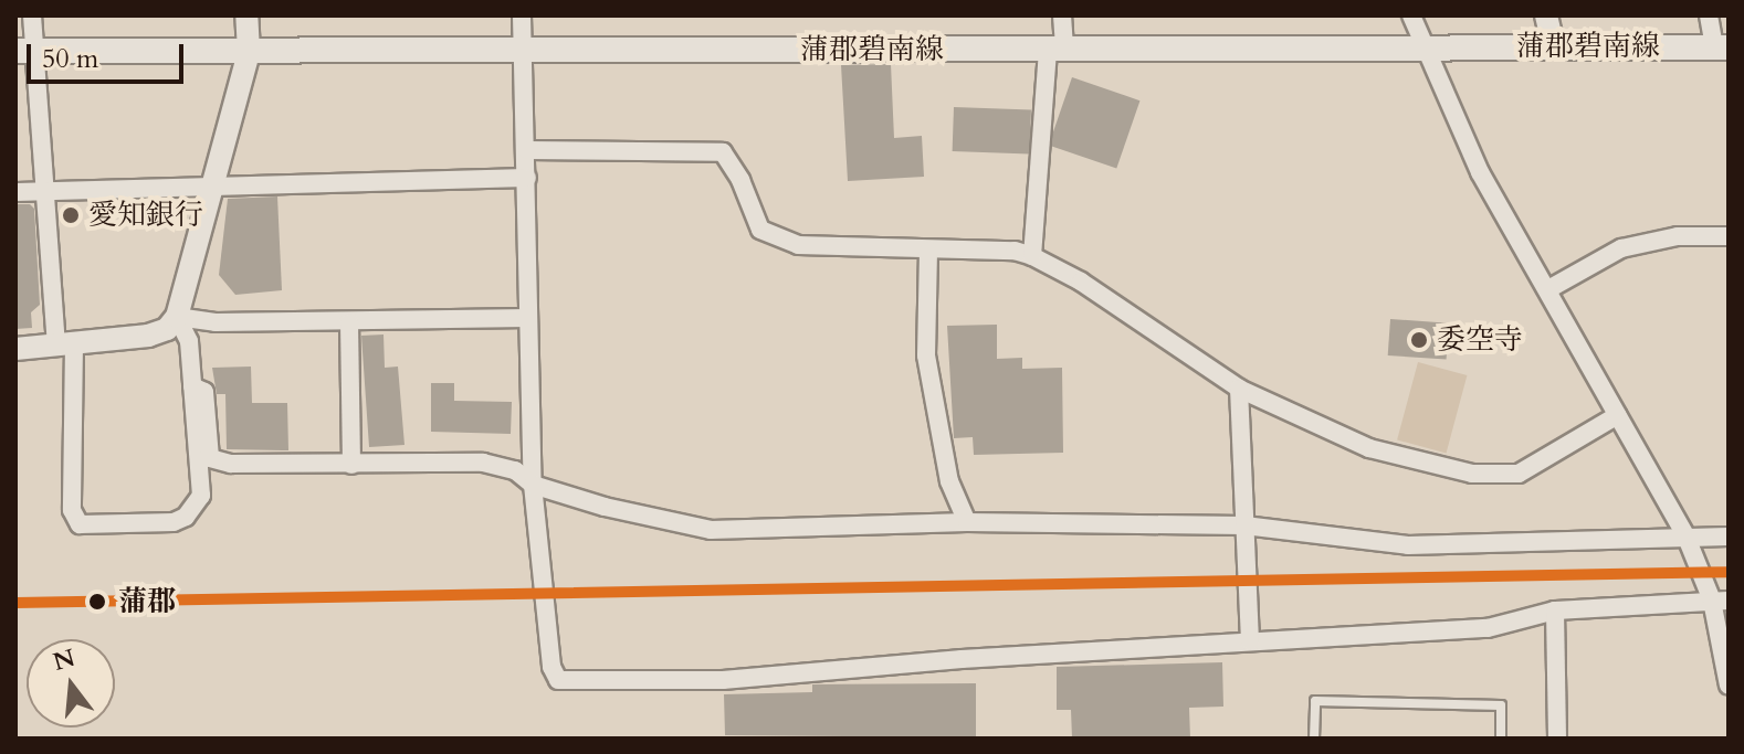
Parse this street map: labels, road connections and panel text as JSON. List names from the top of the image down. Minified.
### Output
{"streets":{"main road":["蒲郡碧南線"]},"places":["愛知銀行","委空寺","蒲郡"],"scale_bar":"50 m","north":"top"}
